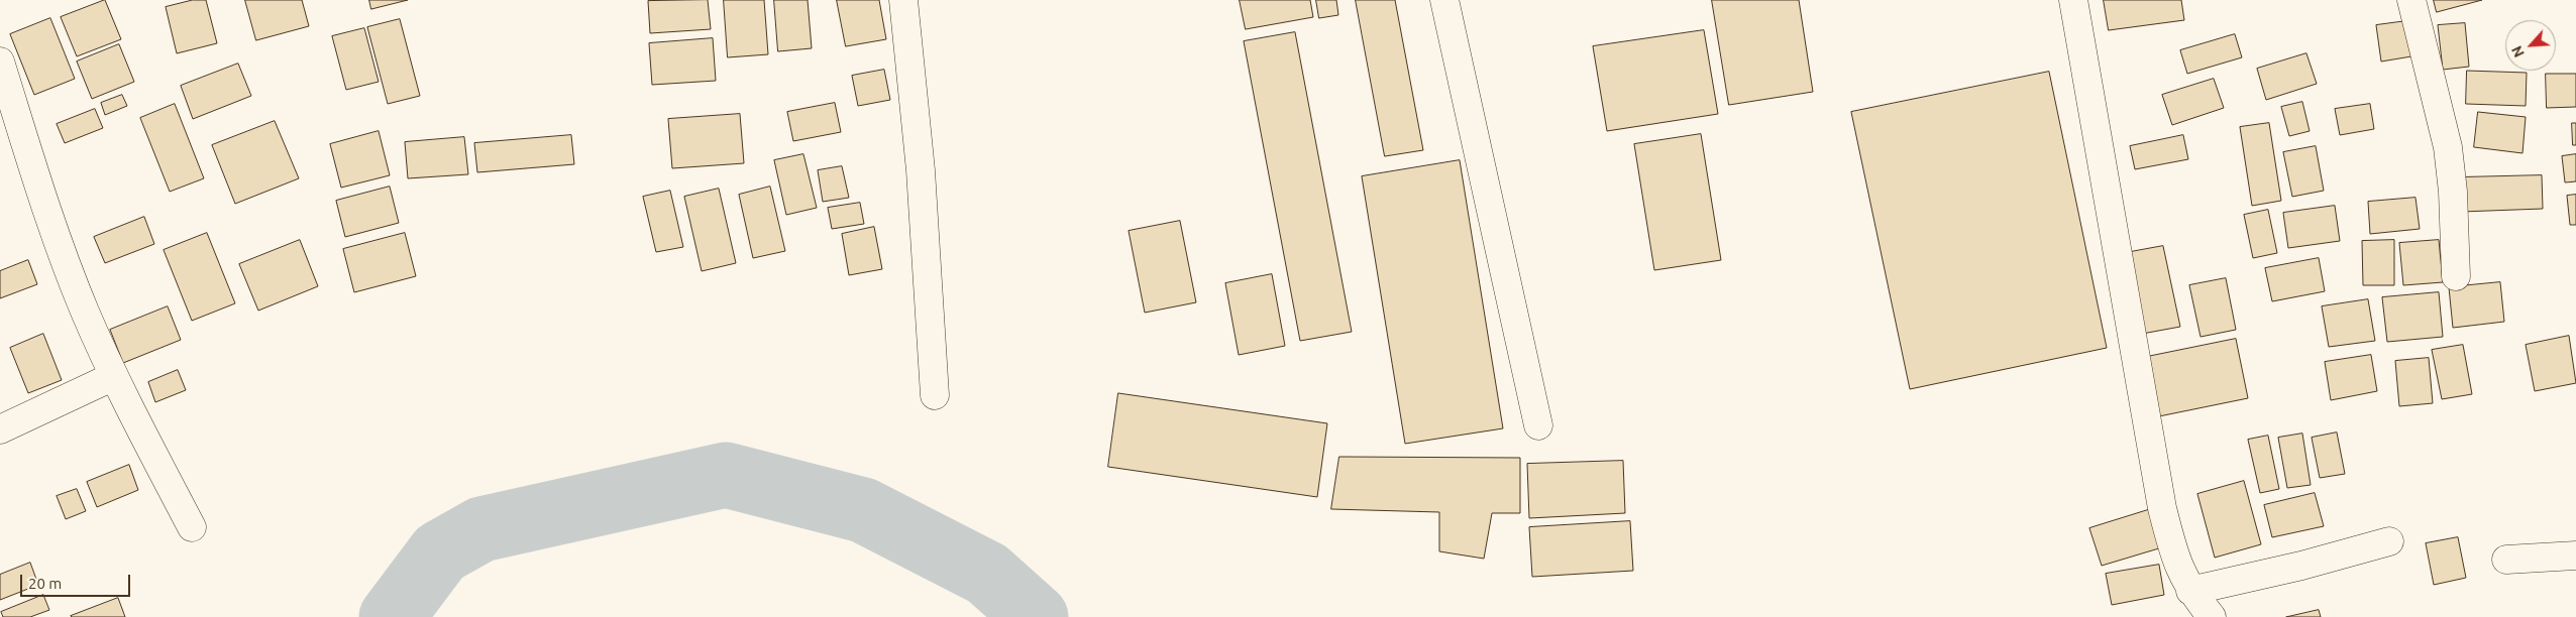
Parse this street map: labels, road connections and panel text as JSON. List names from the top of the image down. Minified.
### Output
{"scale_bar":"20 m","north":"bottom left"}
